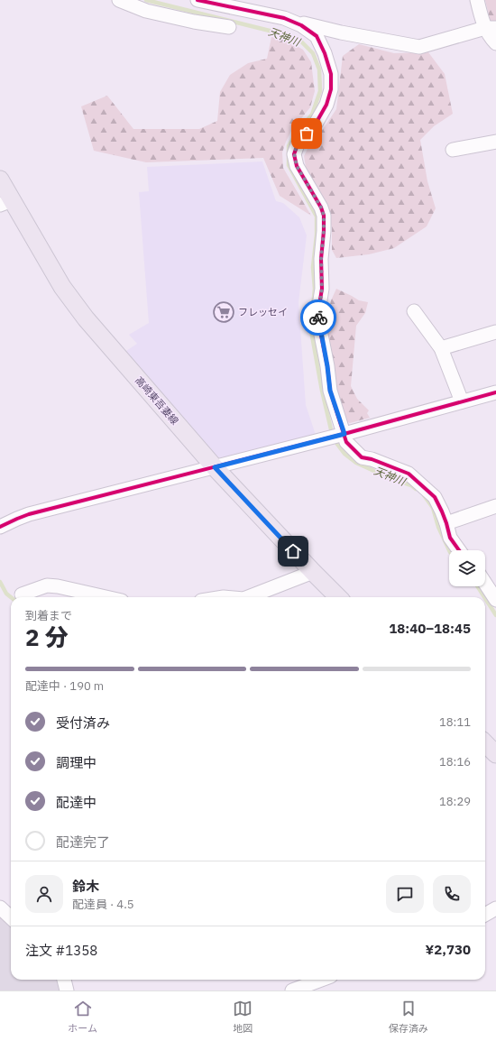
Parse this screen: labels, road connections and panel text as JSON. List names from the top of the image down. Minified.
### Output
{"streets":{"main road":["高崎東吾妻線"]},"water":["天神川"],"places":{"supermarket":["フレッセイ"]},"page":{"heading":["2 分","到着まで","18:40–18:45"],"panel":["鈴木","配達員 · 4.5","注文 #1358","¥2,730"],"bar":"配達中 · 190 m","list":[["受付済み","18:11"],["調理中","18:16"],["配達中","18:29"],"配達完了"],"tabs":["ホーム","地図","保存済み"]}}
